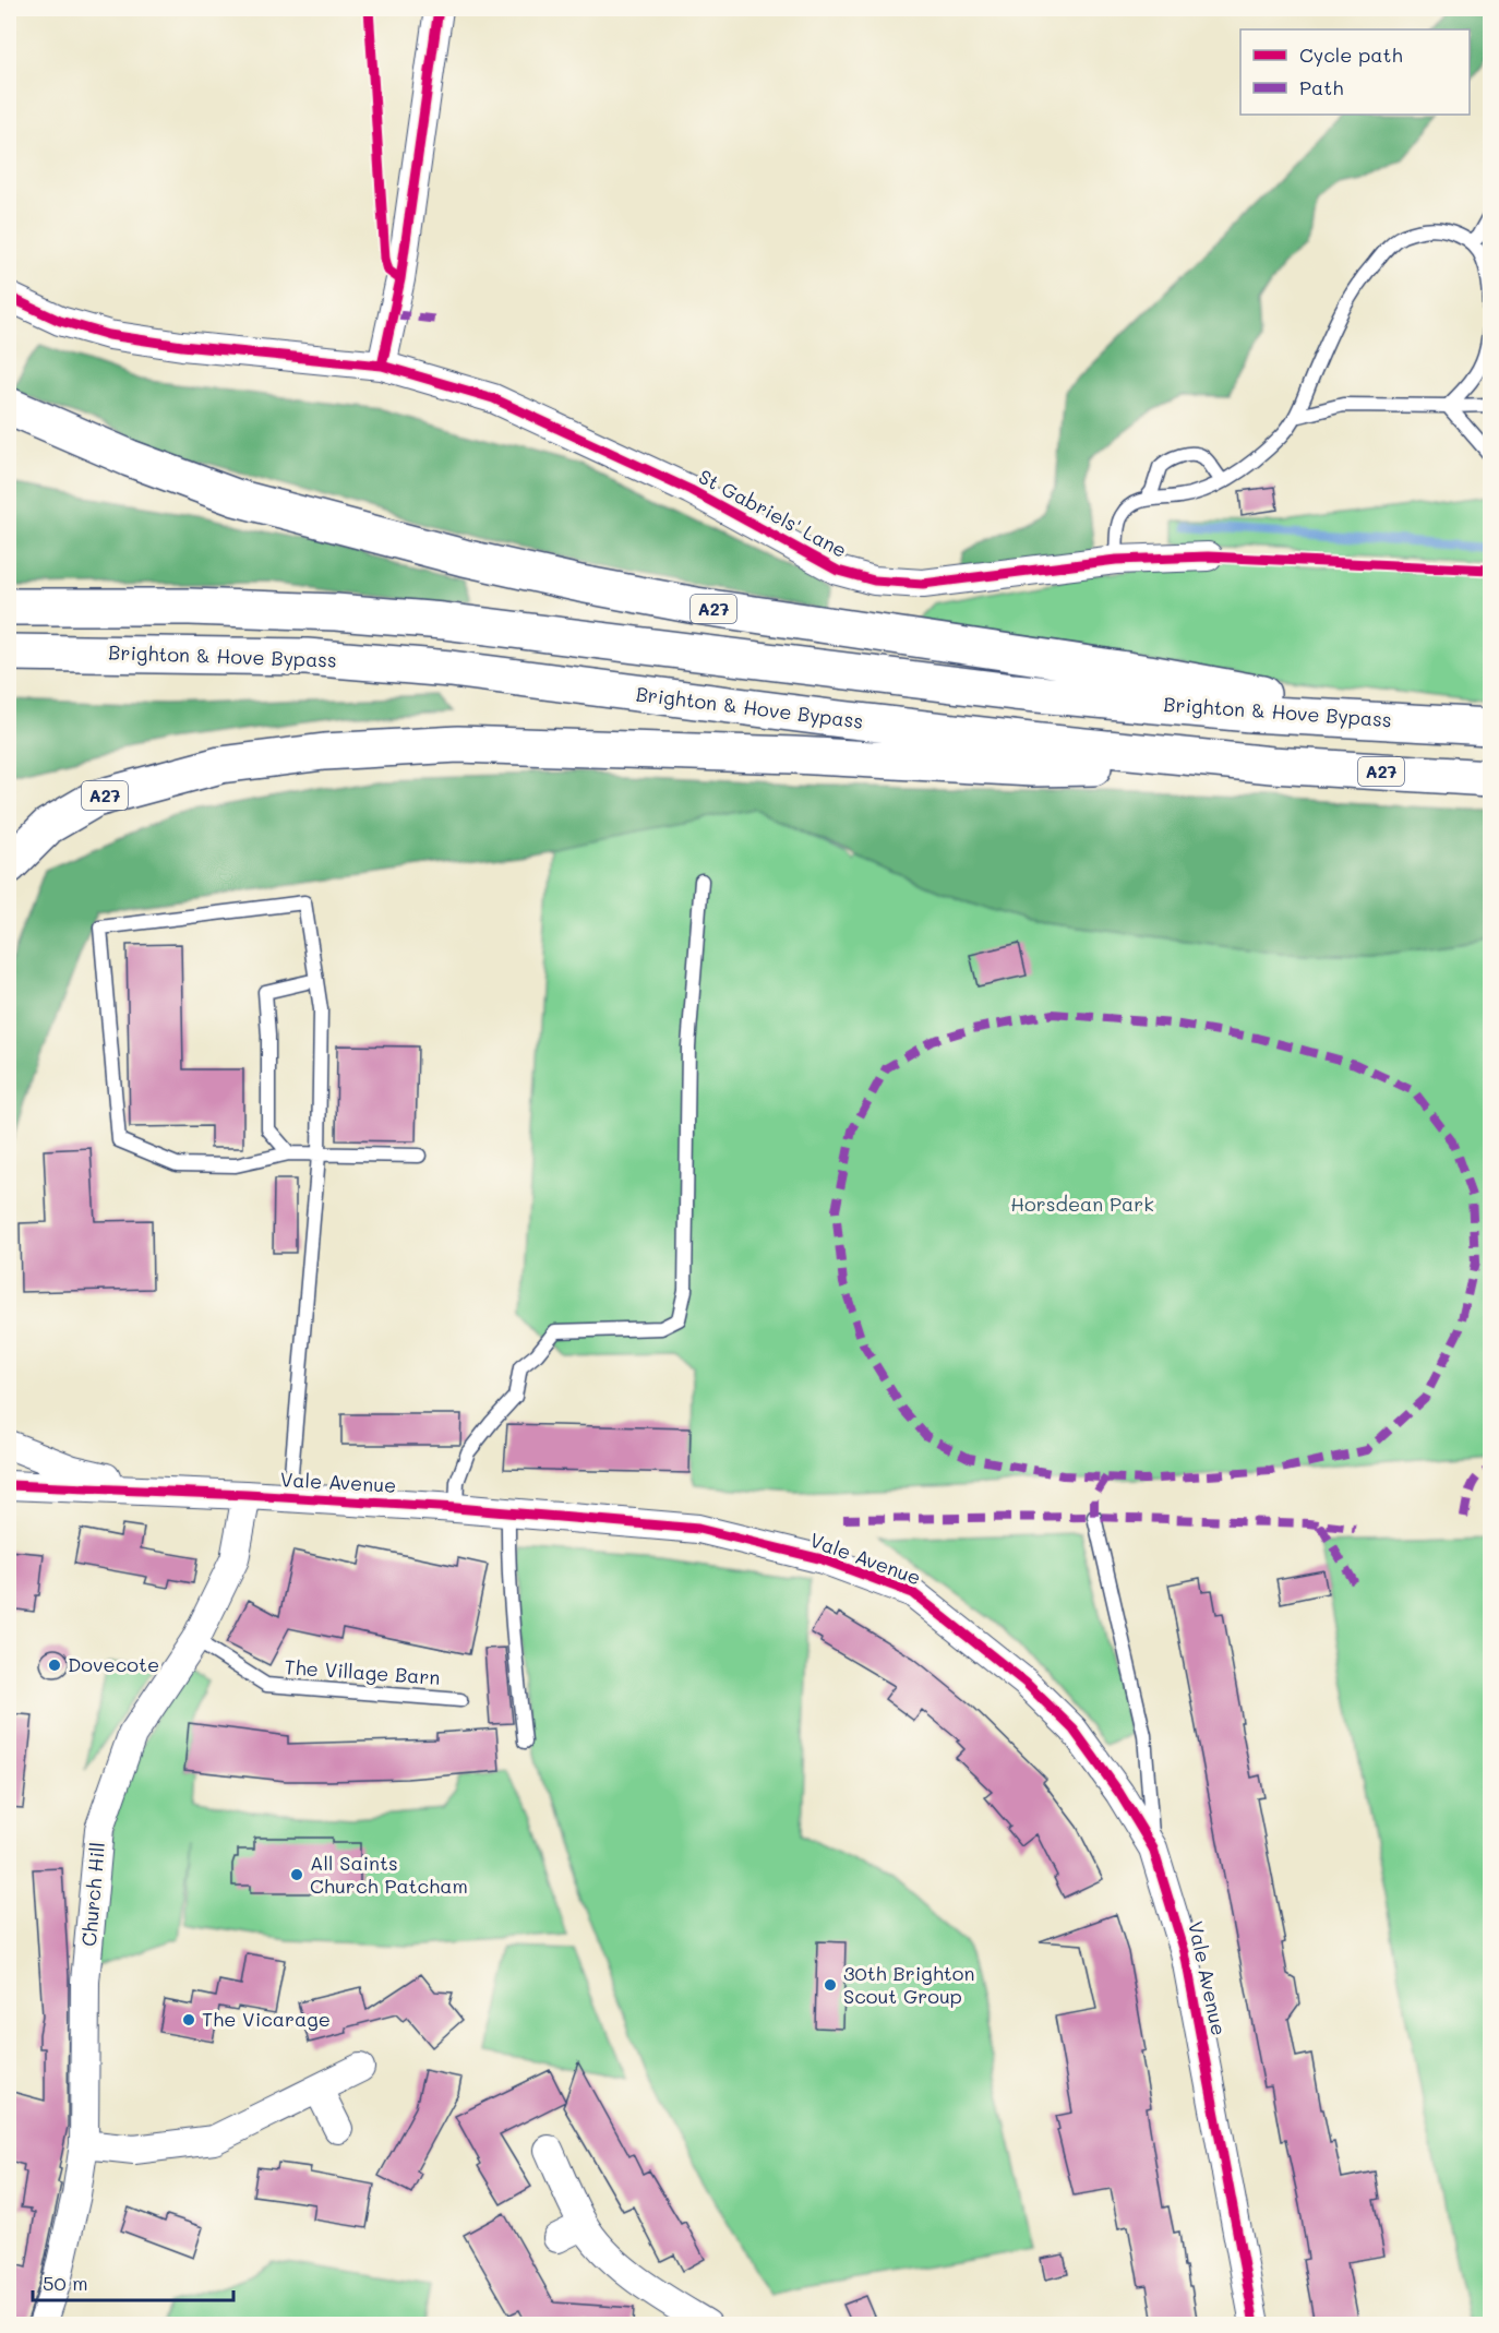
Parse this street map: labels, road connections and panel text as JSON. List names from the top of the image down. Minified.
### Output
{"streets":{"highway":["A27","Brighton & Hove Bypass"],"street":["St Gabriels' Lane","Vale Avenue","Church Hill"],"lane":["The Village Barn"]},"crossings":[["A27","Brighton & Hove Bypass"],["Vale Avenue","Church Hill"],["The Village Barn","Church Hill"]],"parks":["Horsdean Park"],"places":["Dovecote","All Saints Church Patcham","30th Brighton Scout Group","The Vicarage"],"legend":["Cycle path","Path"],"scale_bar":"50 m"}
